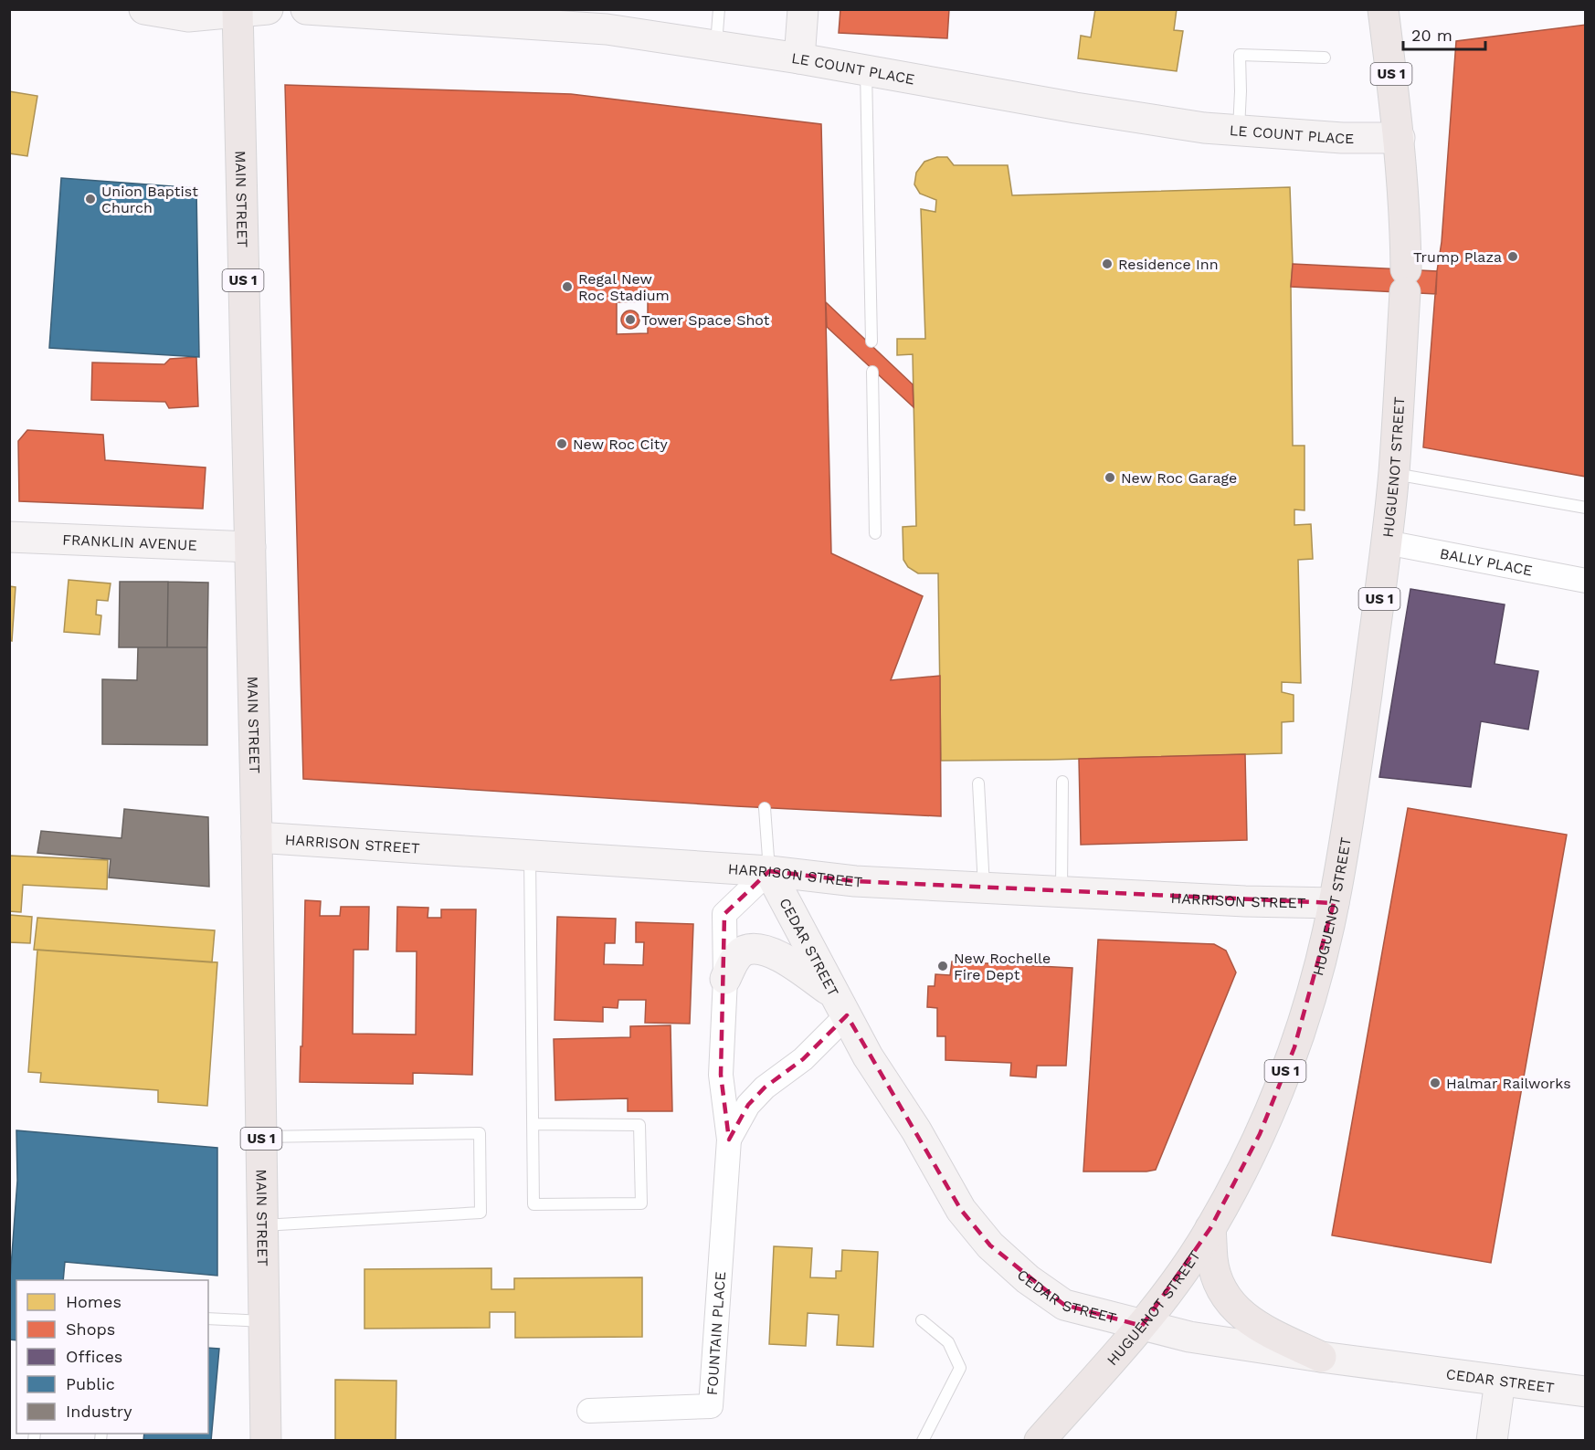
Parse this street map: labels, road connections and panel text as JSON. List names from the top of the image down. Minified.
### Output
{"streets":{"main road":["US 1","MAIN STREET","HUGUENOT STREET"],"street":["LE COUNT PLACE","FRANKLIN AVENUE","BALLY PLACE","HARRISON STREET","CEDAR STREET","FOUNTAIN PLACE"]},"crossings":[["LE COUNT PLACE","HUGUENOT STREET"],["MAIN STREET","FRANKLIN AVENUE"],["MAIN STREET","HARRISON STREET"],["HUGUENOT STREET","BALLY PLACE"],["HUGUENOT STREET","HARRISON STREET"],["HUGUENOT STREET","CEDAR STREET"],["HARRISON STREET","CEDAR STREET"],["HARRISON STREET","FOUNTAIN PLACE"],["CEDAR STREET","FOUNTAIN PLACE"]],"places":["Union Baptist Church","Trump Plaza","Residence Inn","Regal New Roc Stadium","Tower Space Shot","New Roc City","New Roc Garage","New Rochelle Fire Dept","Halmar Railworks"],"legend":["Homes","Shops","Offices","Public","Industry"],"scale_bar":"20 m"}
